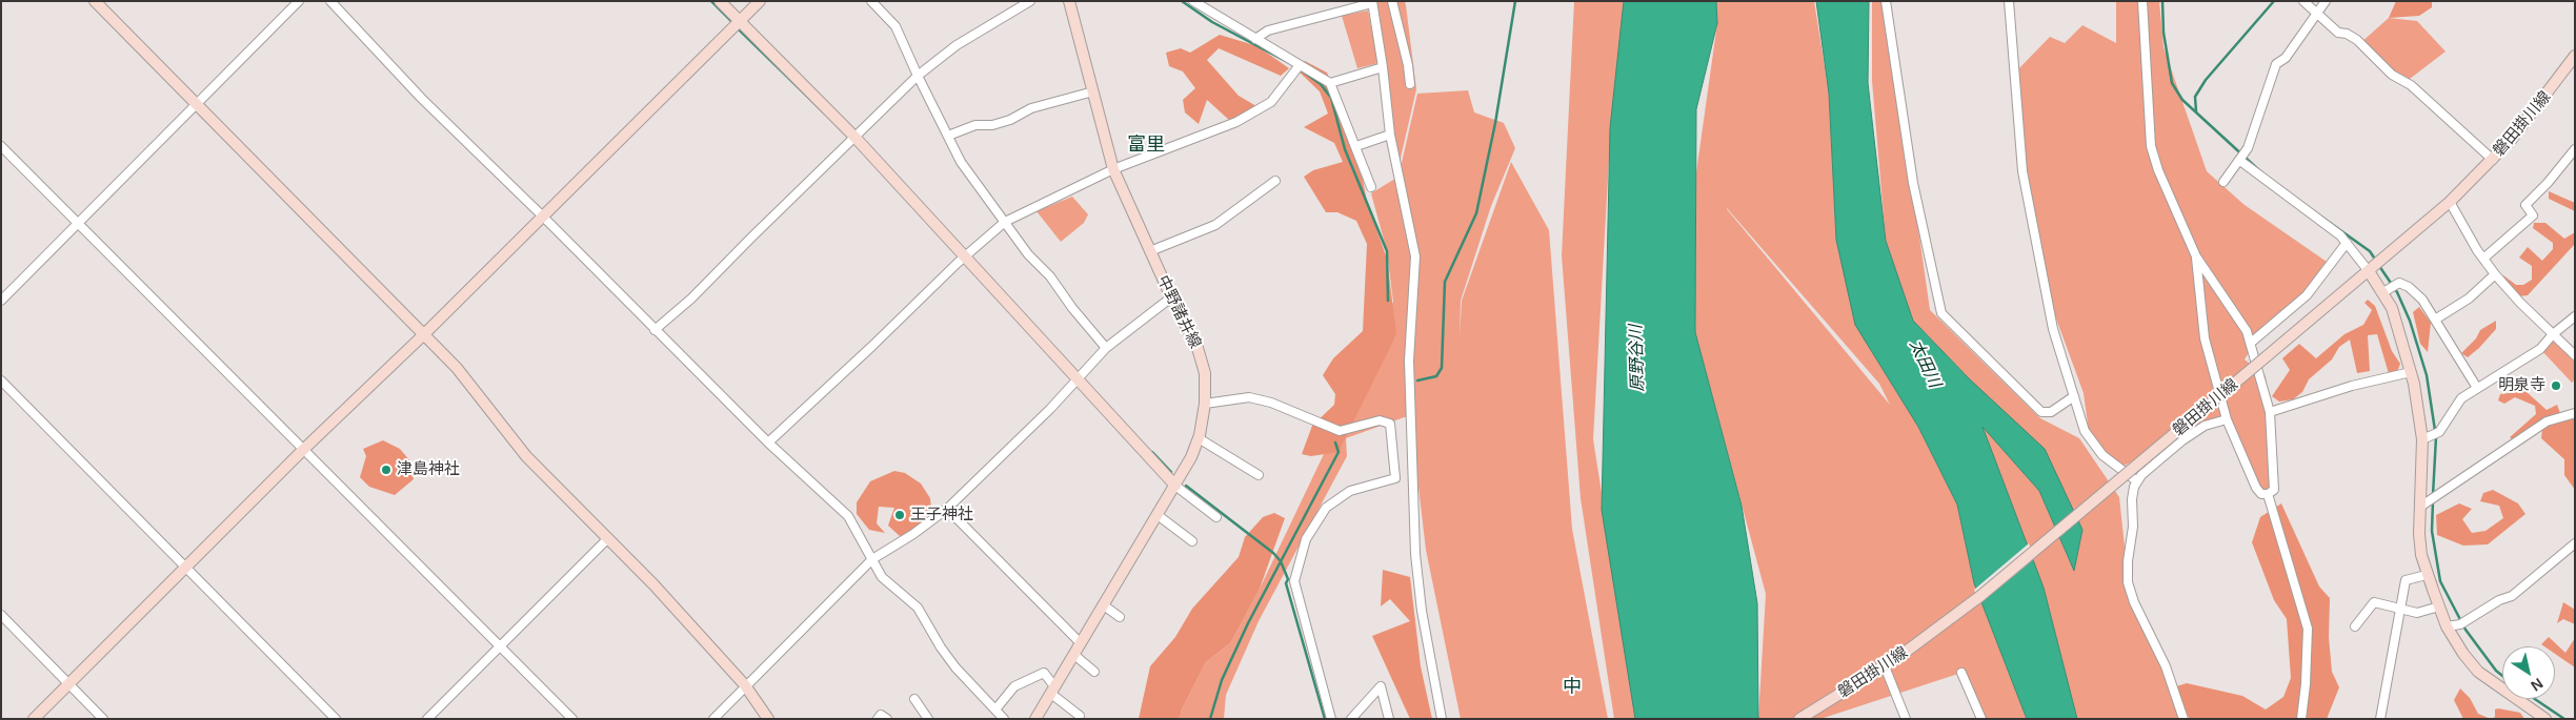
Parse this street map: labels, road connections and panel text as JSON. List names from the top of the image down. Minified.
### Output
{"streets":{"street":["磐田掛川線","中野諸井線"]},"districts":["富里","中"],"water":["原野谷川","太田川"],"places":["明泉寺","津島神社","王子神社"],"north":"bottom right"}
